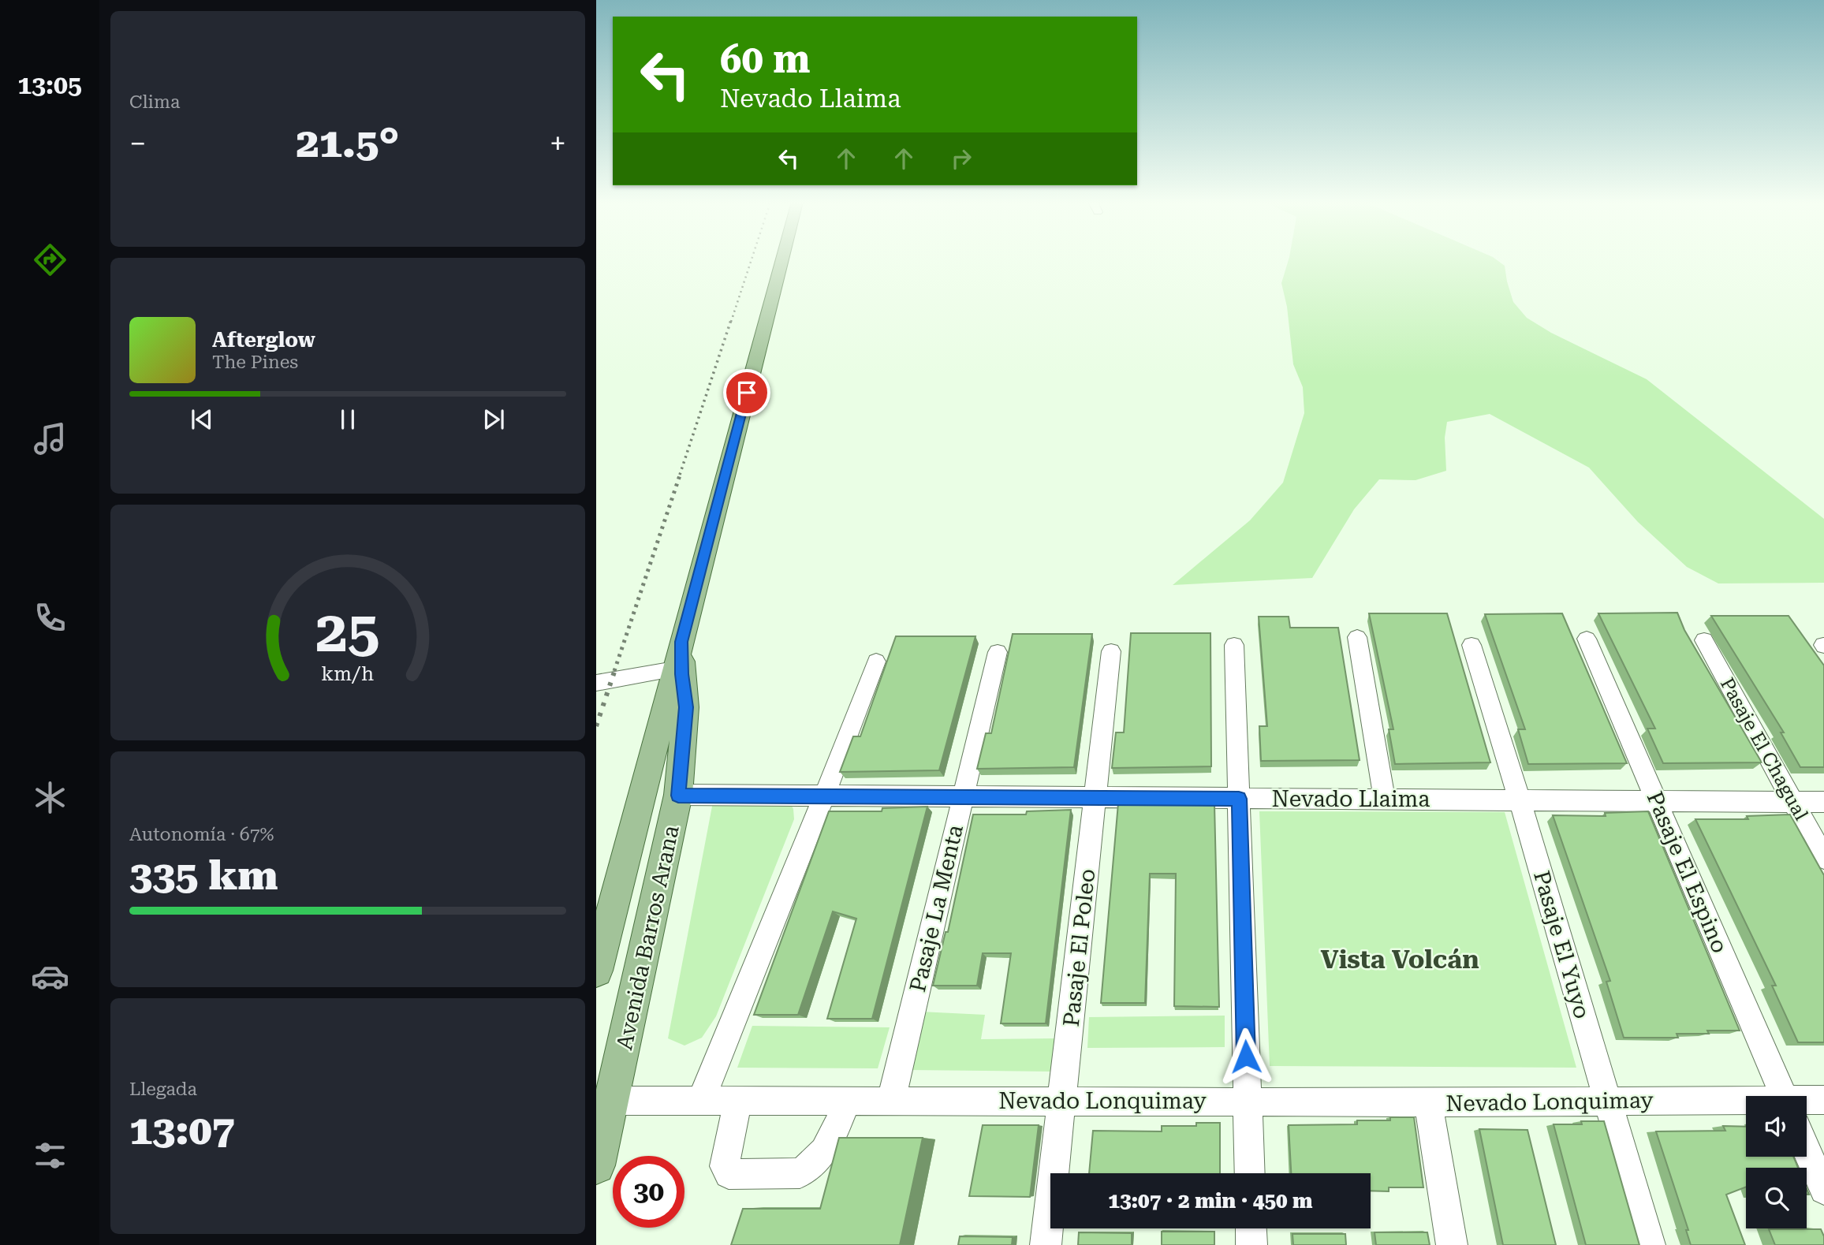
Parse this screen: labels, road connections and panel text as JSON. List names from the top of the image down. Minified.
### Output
{"streets":{"main road":["Avenida Barros Arana"],"street":["Pasaje El Chagual","Nevado Llaima","Pasaje El Espino","Pasaje La Menta","Pasaje El Yuyo","Pasaje El Poleo","Nevado Lonquimay"]},"crossings":[["Pasaje El Chagual","Nevado Llaima"],["Nevado Llaima","Pasaje El Espino"],["Nevado Llaima","Pasaje La Menta"],["Nevado Llaima","Avenida Barros Arana"],["Nevado Llaima","Pasaje El Yuyo"],["Nevado Llaima","Pasaje El Poleo"],["Pasaje La Menta","Nevado Lonquimay"],["Avenida Barros Arana","Nevado Lonquimay"],["Pasaje El Yuyo","Nevado Lonquimay"],["Pasaje El Poleo","Nevado Lonquimay"]],"districts":["Vista Volcán"],"page":{"tabs":"13:05","tile":["Clima",["Autonomía · 67%","335 km"],["Llegada","13:07"]],"turn":["60 m","Nevado Llaima"],"heat":["−","21.5°","+"],"song":["Afterglow","The Pines"],"limit":"30","trip":"13:07 · 2 min · 450 m","gauge":["25","km/h"]}}
